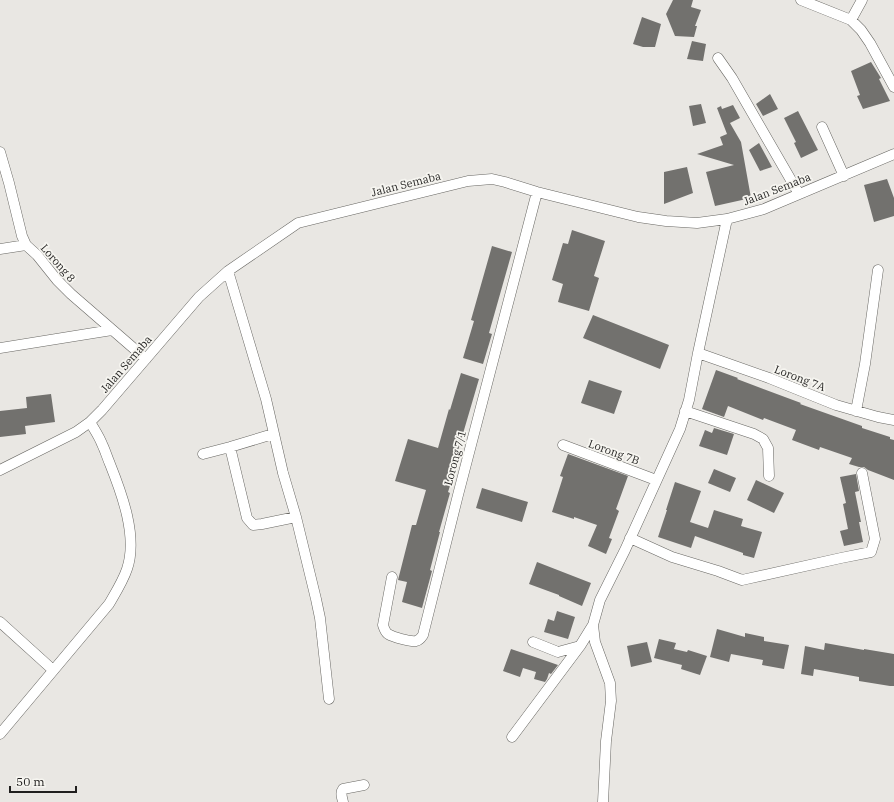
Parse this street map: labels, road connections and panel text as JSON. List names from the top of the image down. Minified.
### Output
{"streets":{"street":["Jalan Semaba","Lorong 8","Lorong 7A","Lorong 7B","Lorong 7/1"]},"crossings":[["Jalan Semaba","Lorong 8"],["Jalan Semaba","Lorong 7/1"]],"scale_bar":"50 m"}
